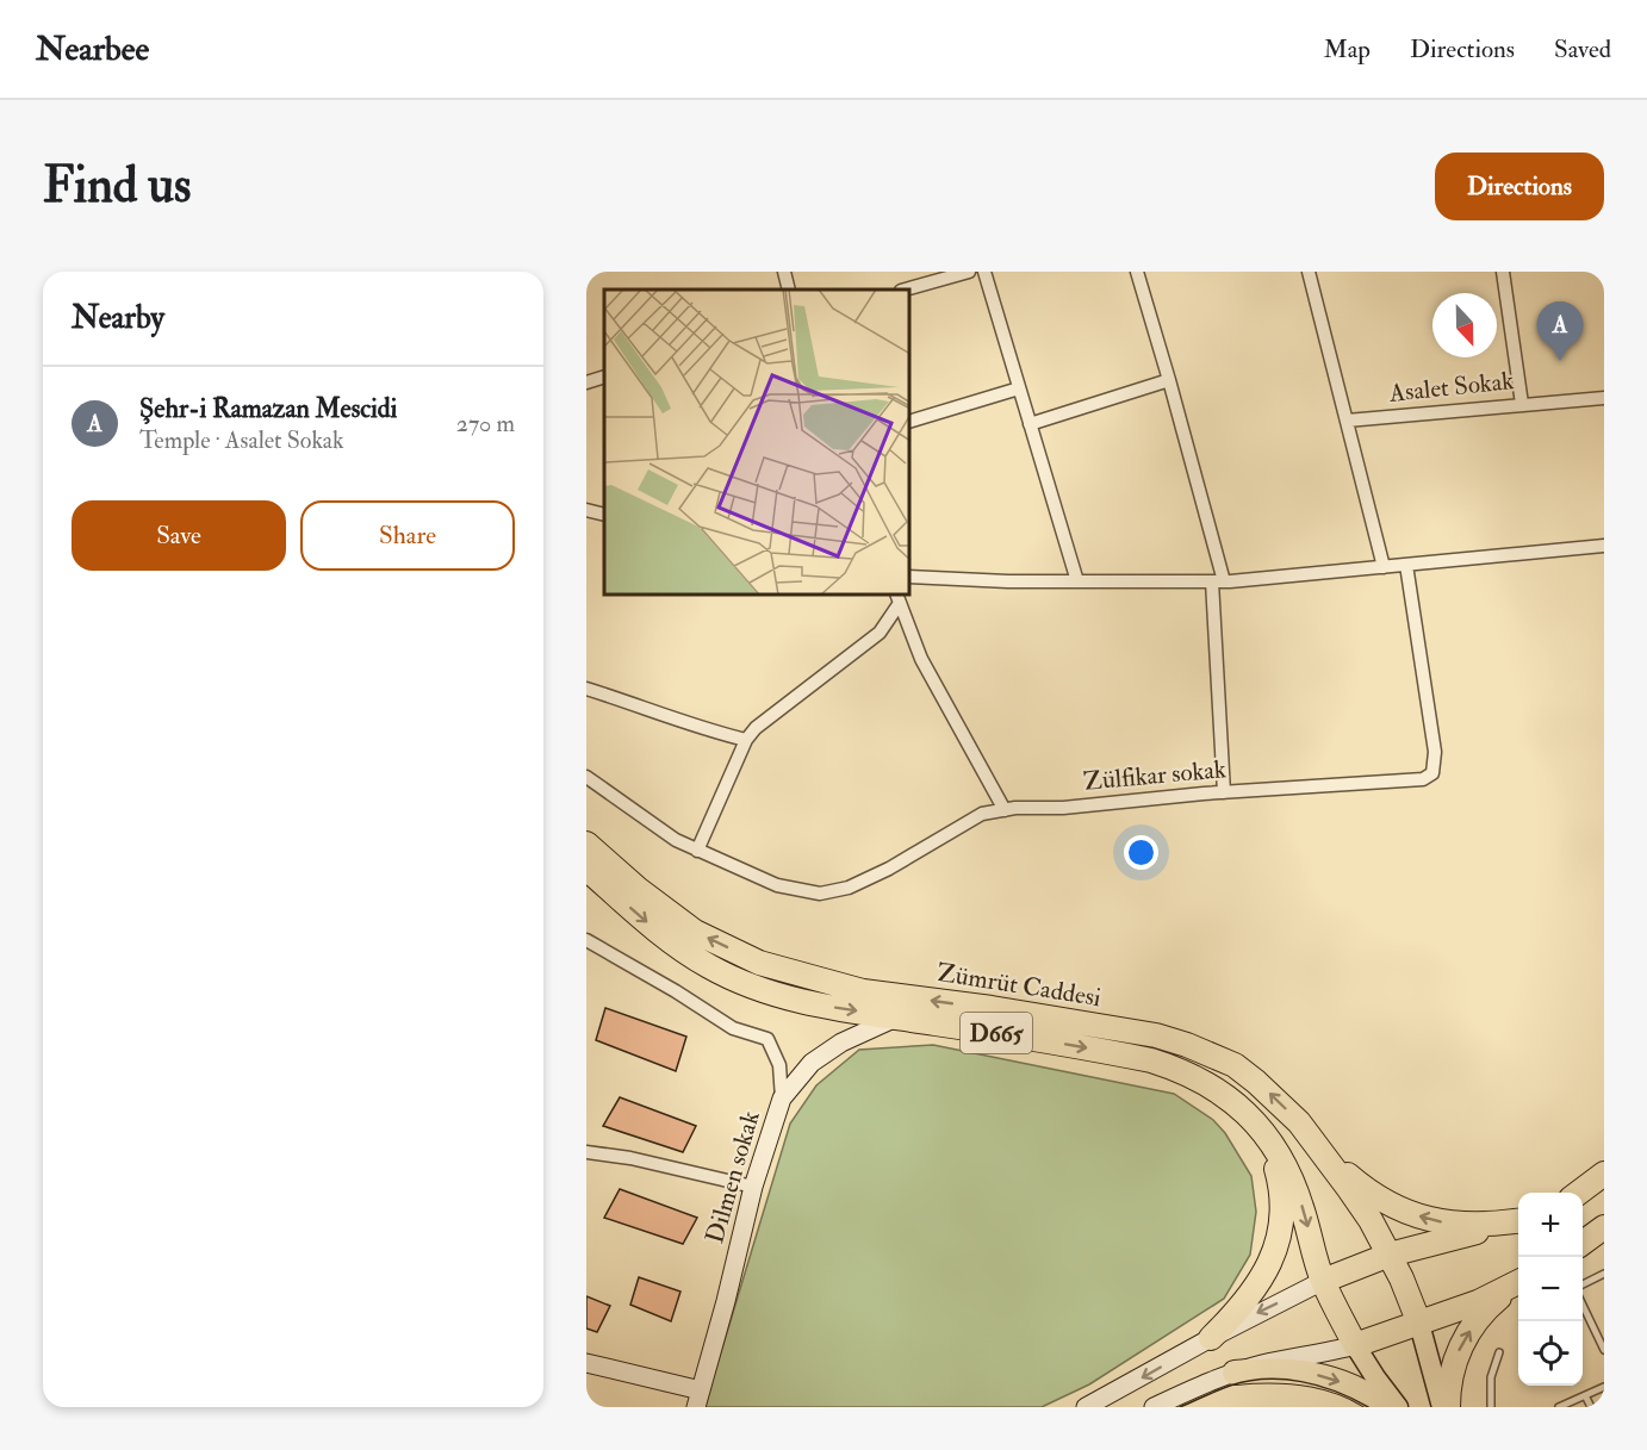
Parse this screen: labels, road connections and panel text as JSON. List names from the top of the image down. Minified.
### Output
{"streets":{"highway":["Zümrüt Caddesi","D665"],"street":["Asalet Sokak","Zülfikar sokak","Dilmen sokak"]},"crossings":[["D665","Dilmen sokak"]],"north":"bottom","page":{"header":"Nearbee","nav":["Map","Directions","Saved"],"buttons":["Directions",["Save","Share"]],"title":"Find us","heading":"Nearby","pins":"A","list":[{"mark":"A","name":"Şehr-i Ramazan Mescidi","note":"Temple · Asalet Sokak","value":"270 m"}],"map_buttons":["+","−"]}}
